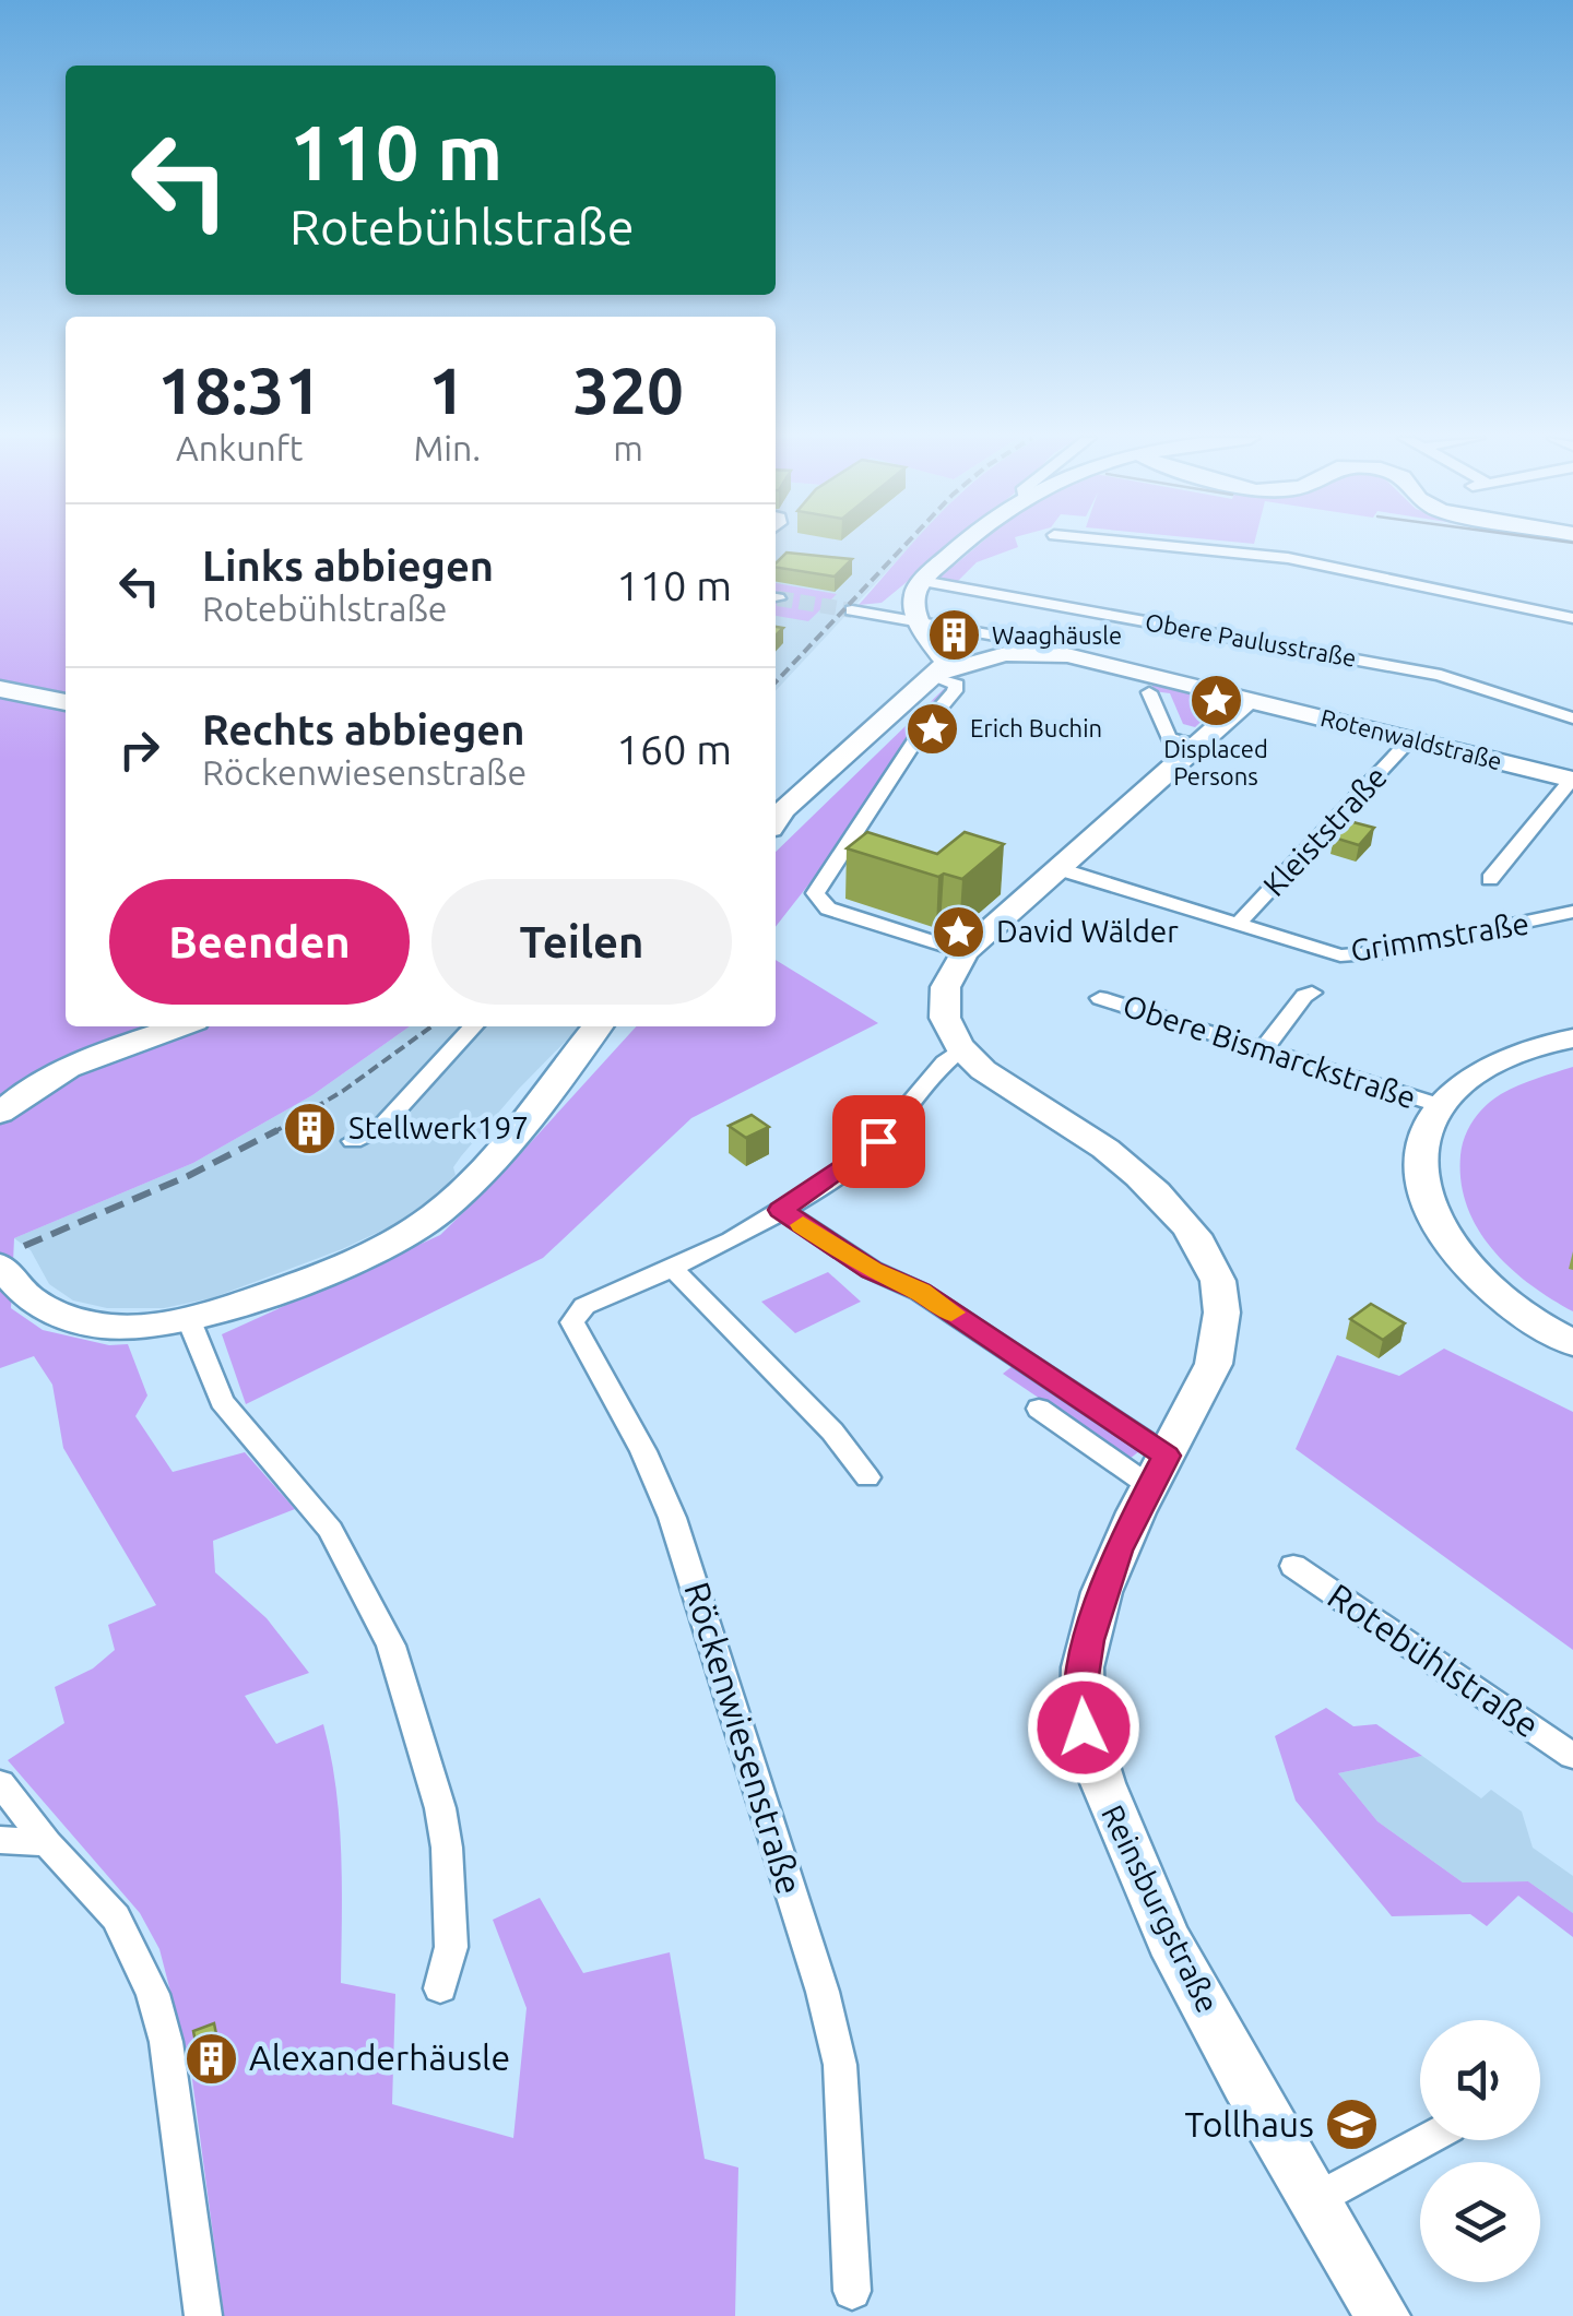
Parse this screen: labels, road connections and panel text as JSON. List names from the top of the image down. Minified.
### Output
{"streets":{"main road":["Rotenwaldstraße","Reinsburgstraße"],"street":["Obere Paulusstraße","Kleiststraße","Grimmstraße","Obere Bismarckstraße","Rotebühlstraße","Röckenwiesenstraße"]},"crossings":[["Obere Paulusstraße","Rotenwaldstraße"],["Rotenwaldstraße","Kleiststraße"],["Kleiststraße","Grimmstraße"],["Röckenwiesenstraße","Reinsburgstraße"]],"places":{"building":["Waaghäusle","Stellwerk197","Alexanderhäusle"],"place":["Displaced Persons","Erich Buchin","David Wälder"],"school or university":["Tollhaus"]},"page":{"turn":["110 m","Rotebühlstraße"],"eta":["18:31","Ankunft","1","Min.","320","m"],"list":[{"name":"Links abbiegen","note":"Rotebühlstraße","value":"110 m"},{"name":"Rechts abbiegen","note":"Röckenwiesenstraße","value":"160 m"}],"buttons":["Beenden","Teilen"]}}
